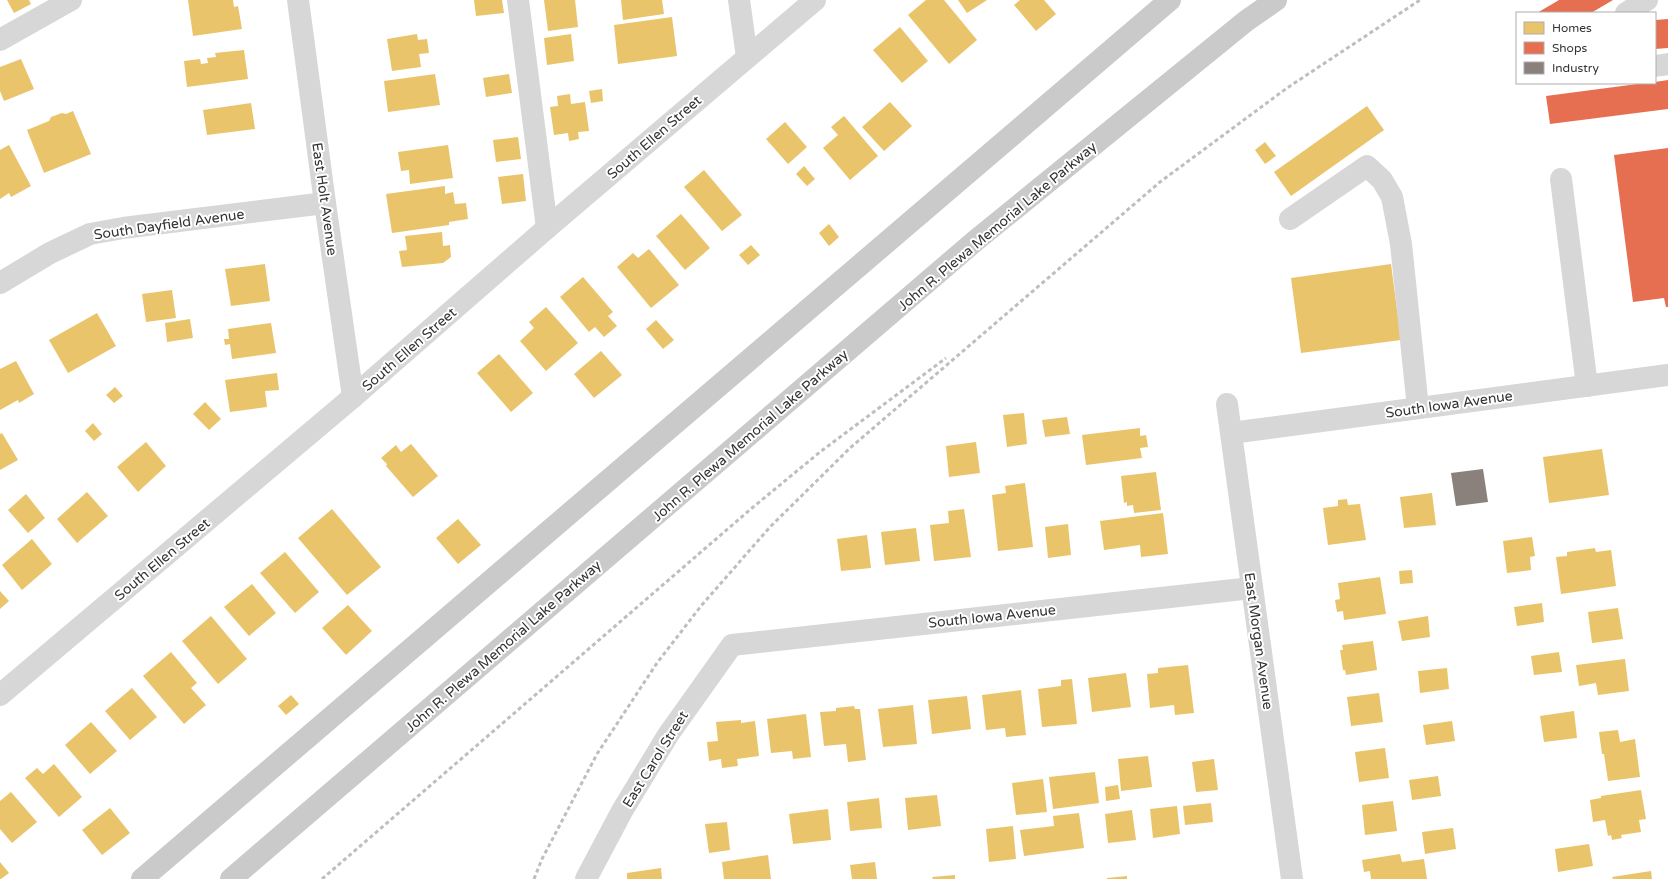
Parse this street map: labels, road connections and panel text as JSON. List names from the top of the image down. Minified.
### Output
{"streets":{"main road":["John R. Plewa Memorial Lake Parkway"],"street":["South Ellen Street","East Holt Avenue","South Dayfield Avenue","South Iowa Avenue","East Morgan Avenue","East Carol Street"]},"crossings":[["South Ellen Street","East Holt Avenue"],["East Holt Avenue","South Dayfield Avenue"],["South Iowa Avenue","East Morgan Avenue"],["South Iowa Avenue","East Carol Street"]],"legend":["Homes","Shops","Industry"]}
